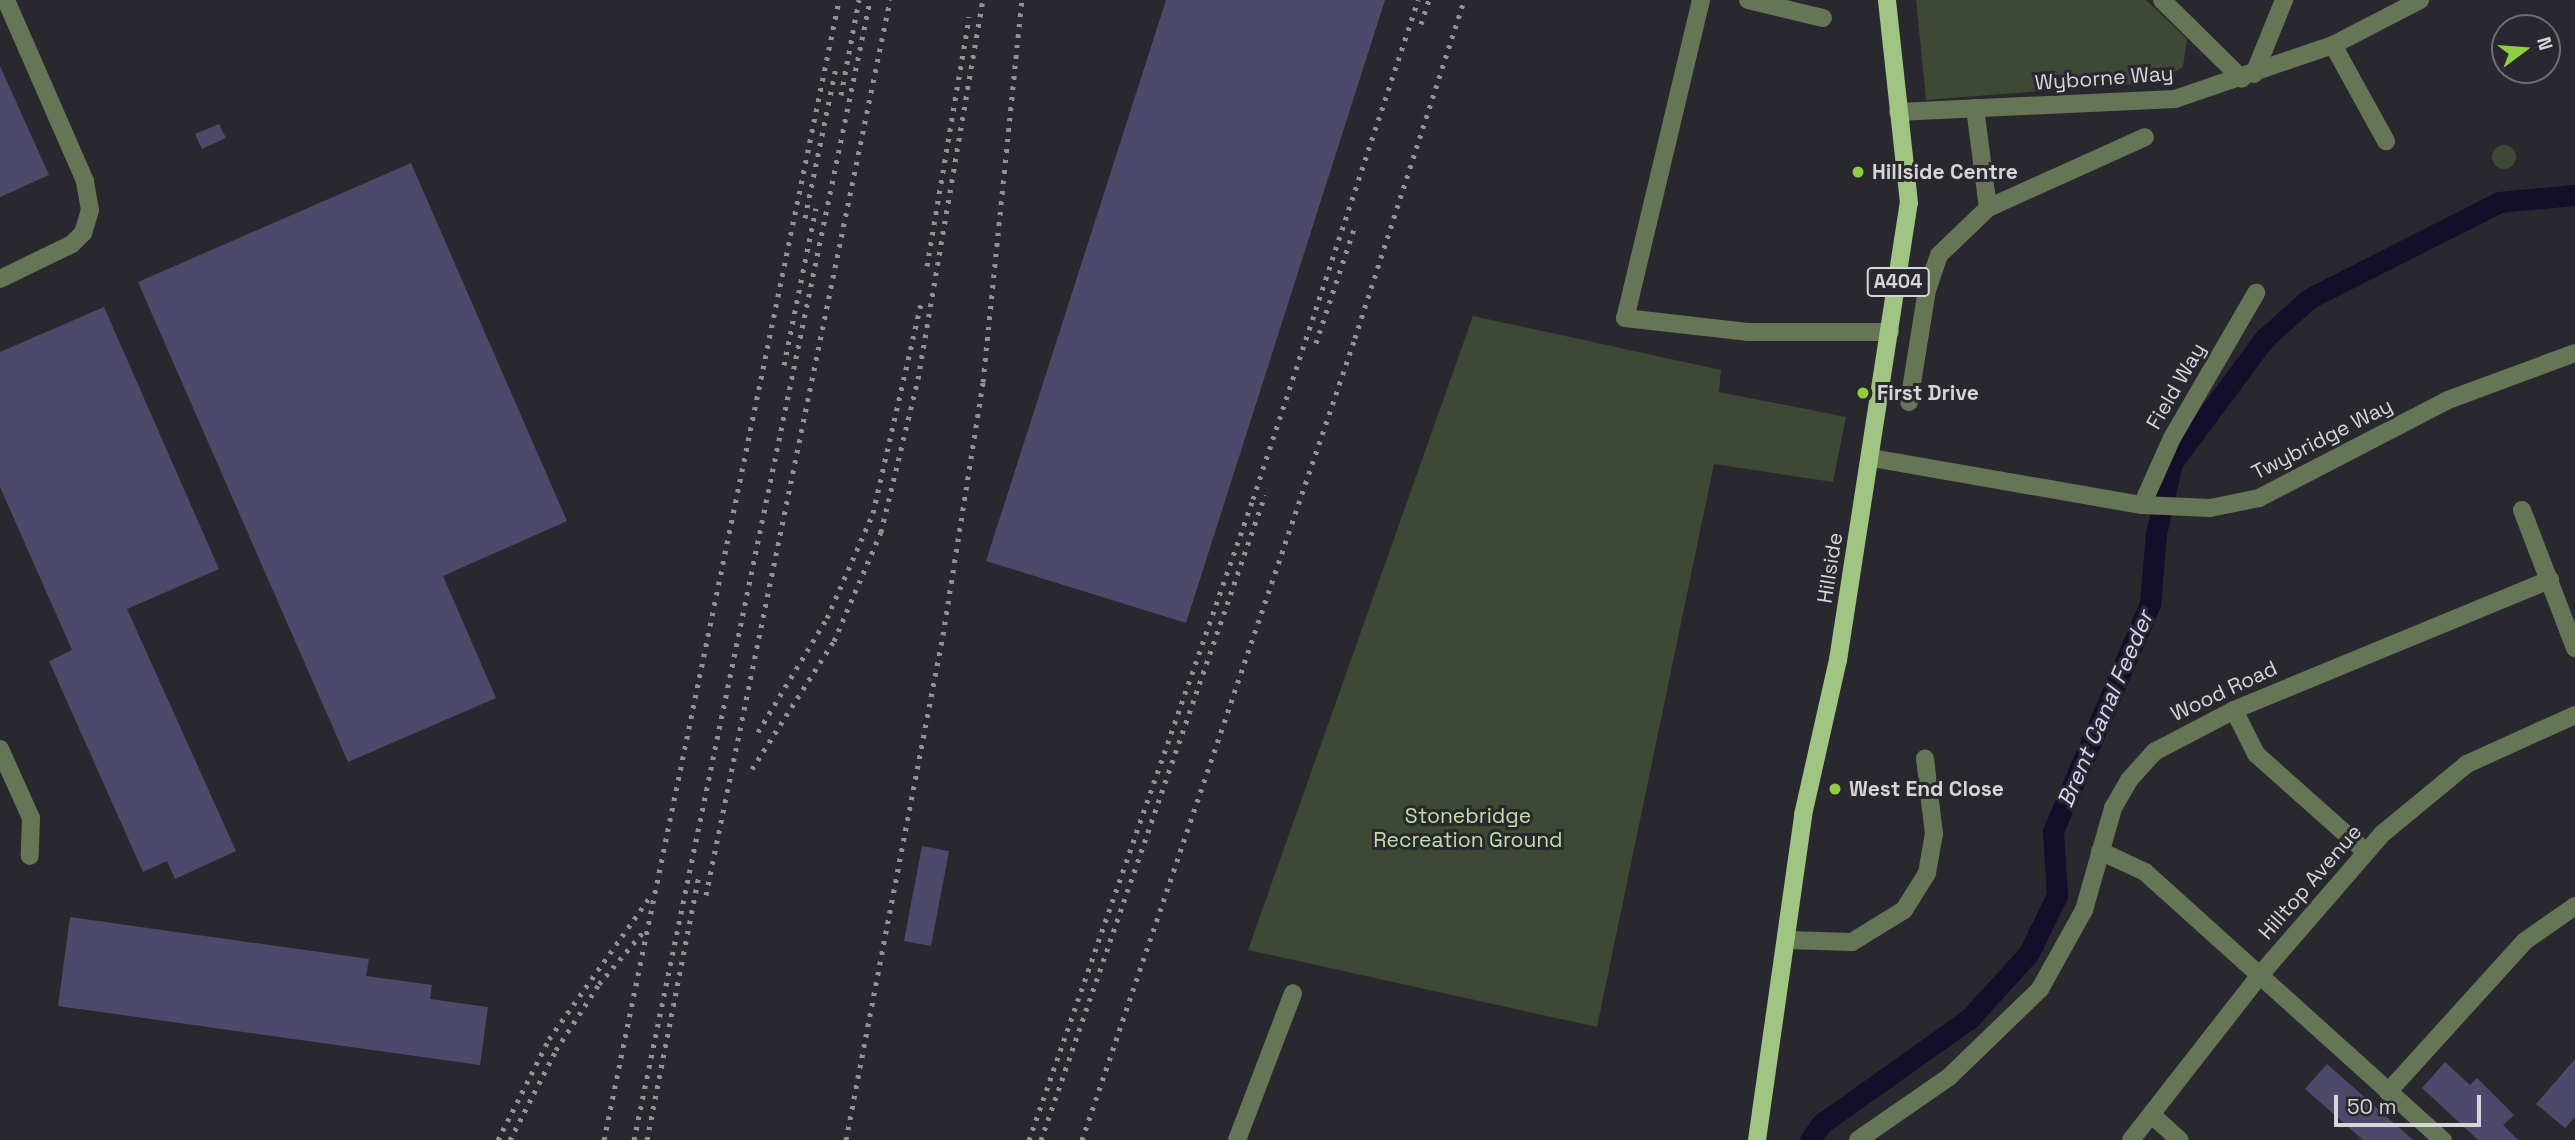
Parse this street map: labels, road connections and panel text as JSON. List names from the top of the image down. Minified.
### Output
{"streets":{"main road":["A404","Hillside"],"street":["Wyborne Way","Field Way","Twybridge Way","Wood Road","Hilltop Avenue"]},"crossings":[["Wyborne Way","Hillside"],["Field Way","Twybridge Way"],["Twybridge Way","Hillside"]],"water":["Brent Canal Feeder"],"parks":["Stonebridge Recreation Ground"],"places":["Hillside Centre","First Drive","West End Close"],"scale_bar":"50 m","north":"right"}
